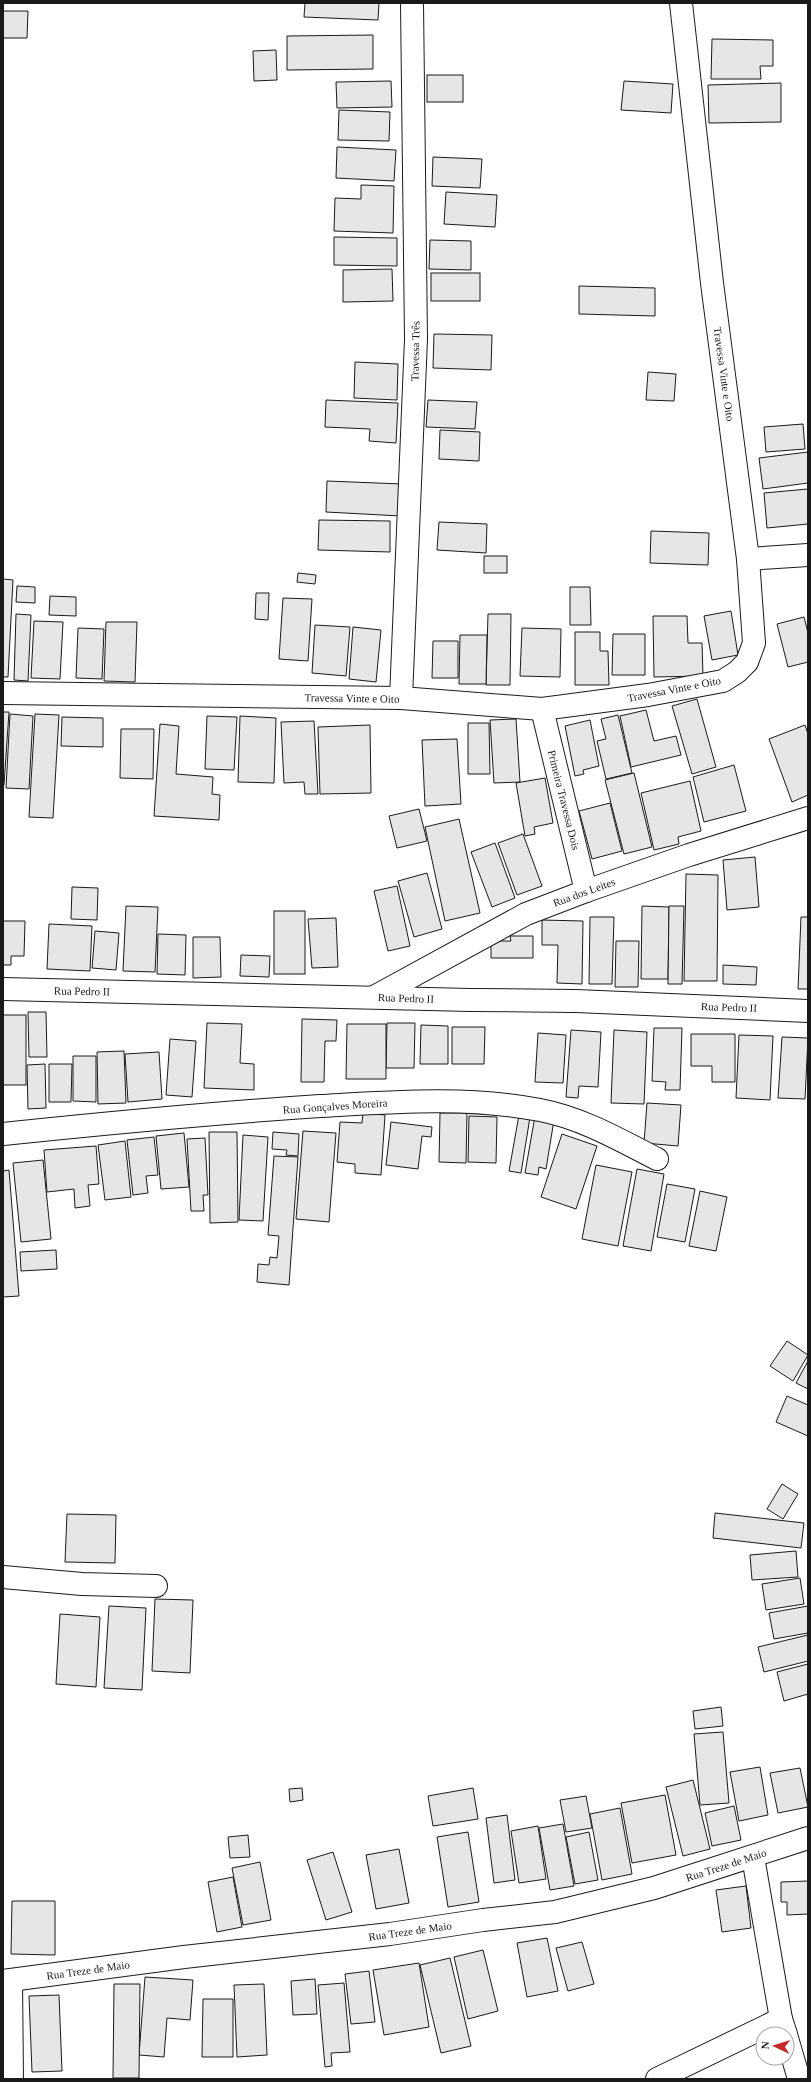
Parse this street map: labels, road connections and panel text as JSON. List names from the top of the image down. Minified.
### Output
{"streets":{"street":["Travessa Três","Travessa Vinte e Oito","Primeira Travessa Dois","Rua dos Leites","Rua Pedro II","Rua Gonçalves Moreira","Rua Treze de Maio"]},"crossings":[["Travessa Três","Travessa Vinte e Oito"],["Travessa Vinte e Oito","Primeira Travessa Dois"],["Primeira Travessa Dois","Rua dos Leites"],["Rua dos Leites","Rua Pedro II"]],"north":"left"}
